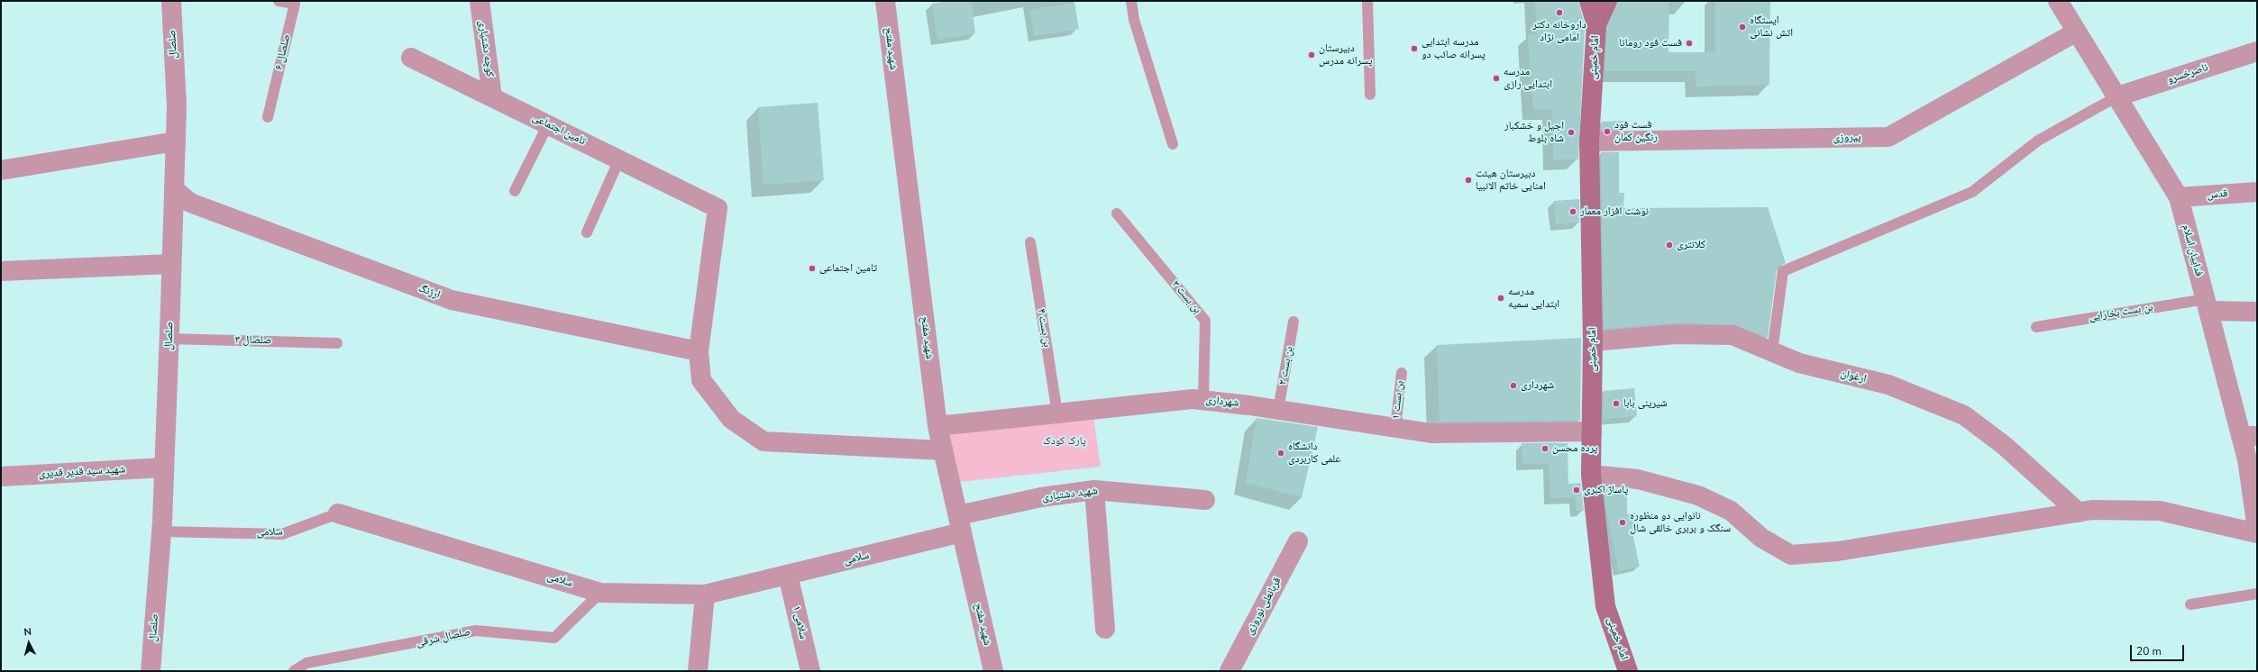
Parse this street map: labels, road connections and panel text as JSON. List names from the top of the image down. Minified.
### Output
{"streets":{"main road":["امام خمینی"],"street":["صلصال","کوچه دشتیاری","شهید مفتح","ناصرخسرو","تامین اجتماعی","پیروزی","قدس","فداییان اسلام","ارژنگ","ارغوان","شهرداری","شهید سید قدیر قدیری","شهید دشتیاری","سلامی","قربانعلی نوروزی","سلامی ۱"],"lane":["صلصال ۶","بن بست ۳","بن بست بخارایی","بن بست ۴","صلصال ۳","بن بست ۲","بن بست ۱","صلصال شرقی"]},"crossings":[["صلصال","ارژنگ"],["صلصال","صلصال ۳"],["صلصال","شهید سید قدیر قدیری"],["صلصال","سلامی"],["کوچه دشتیاری","تامین اجتماعی"],["شهید مفتح","تامین اجتماعی"],["شهید مفتح","شهرداری"],["شهید مفتح","شهید دشتیاری"],["شهید مفتح","سلامی"],["امام خمینی","پیروزی"],["امام خمینی","ارغوان"],["امام خمینی","شهرداری"],["ناصرخسرو","فداییان اسلام"],["تامین اجتماعی","ارژنگ"],["پیروزی","فداییان اسلام"],["قدس","فداییان اسلام"],["فداییان اسلام","بن بست بخارایی"],["بن بست ۳","شهرداری"],["بن بست ۴","شهرداری"],["بن بست ۲","شهرداری"],["بن بست ۱","شهرداری"],["شهید دشتیاری","سلامی"],["سلامی","سلامی ۱"],["سلامی","صلصال شرقی"]],"parks":["پارک کودک"],"places":["داروخانه دکتر امامی نژاد","ایستگاه اتش نشانی","فست فود رومانا","مدرسه ابتدایی پسرانه صائب دو","دبیرستان پسرانه مدرس","مدرسه ابتدایی رازی","فست فود رنگین کمان","اجیل و خشکبار شاه بلوط","دبیرستان هیئت امنایی خاتم الانبیا","نوشت افزار معمار","کلانتری","تامین اجتماعی","مدرسه ابتدایی سمیه","شهرداری","شیرینی بابا","پرده محسن","دانشگاه علمی کاربردی","پاساژ اکبری","نانوایی دو منظوره سنگک و بربری خالقی شال"],"scale_bar":"20 m","north":"top"}
